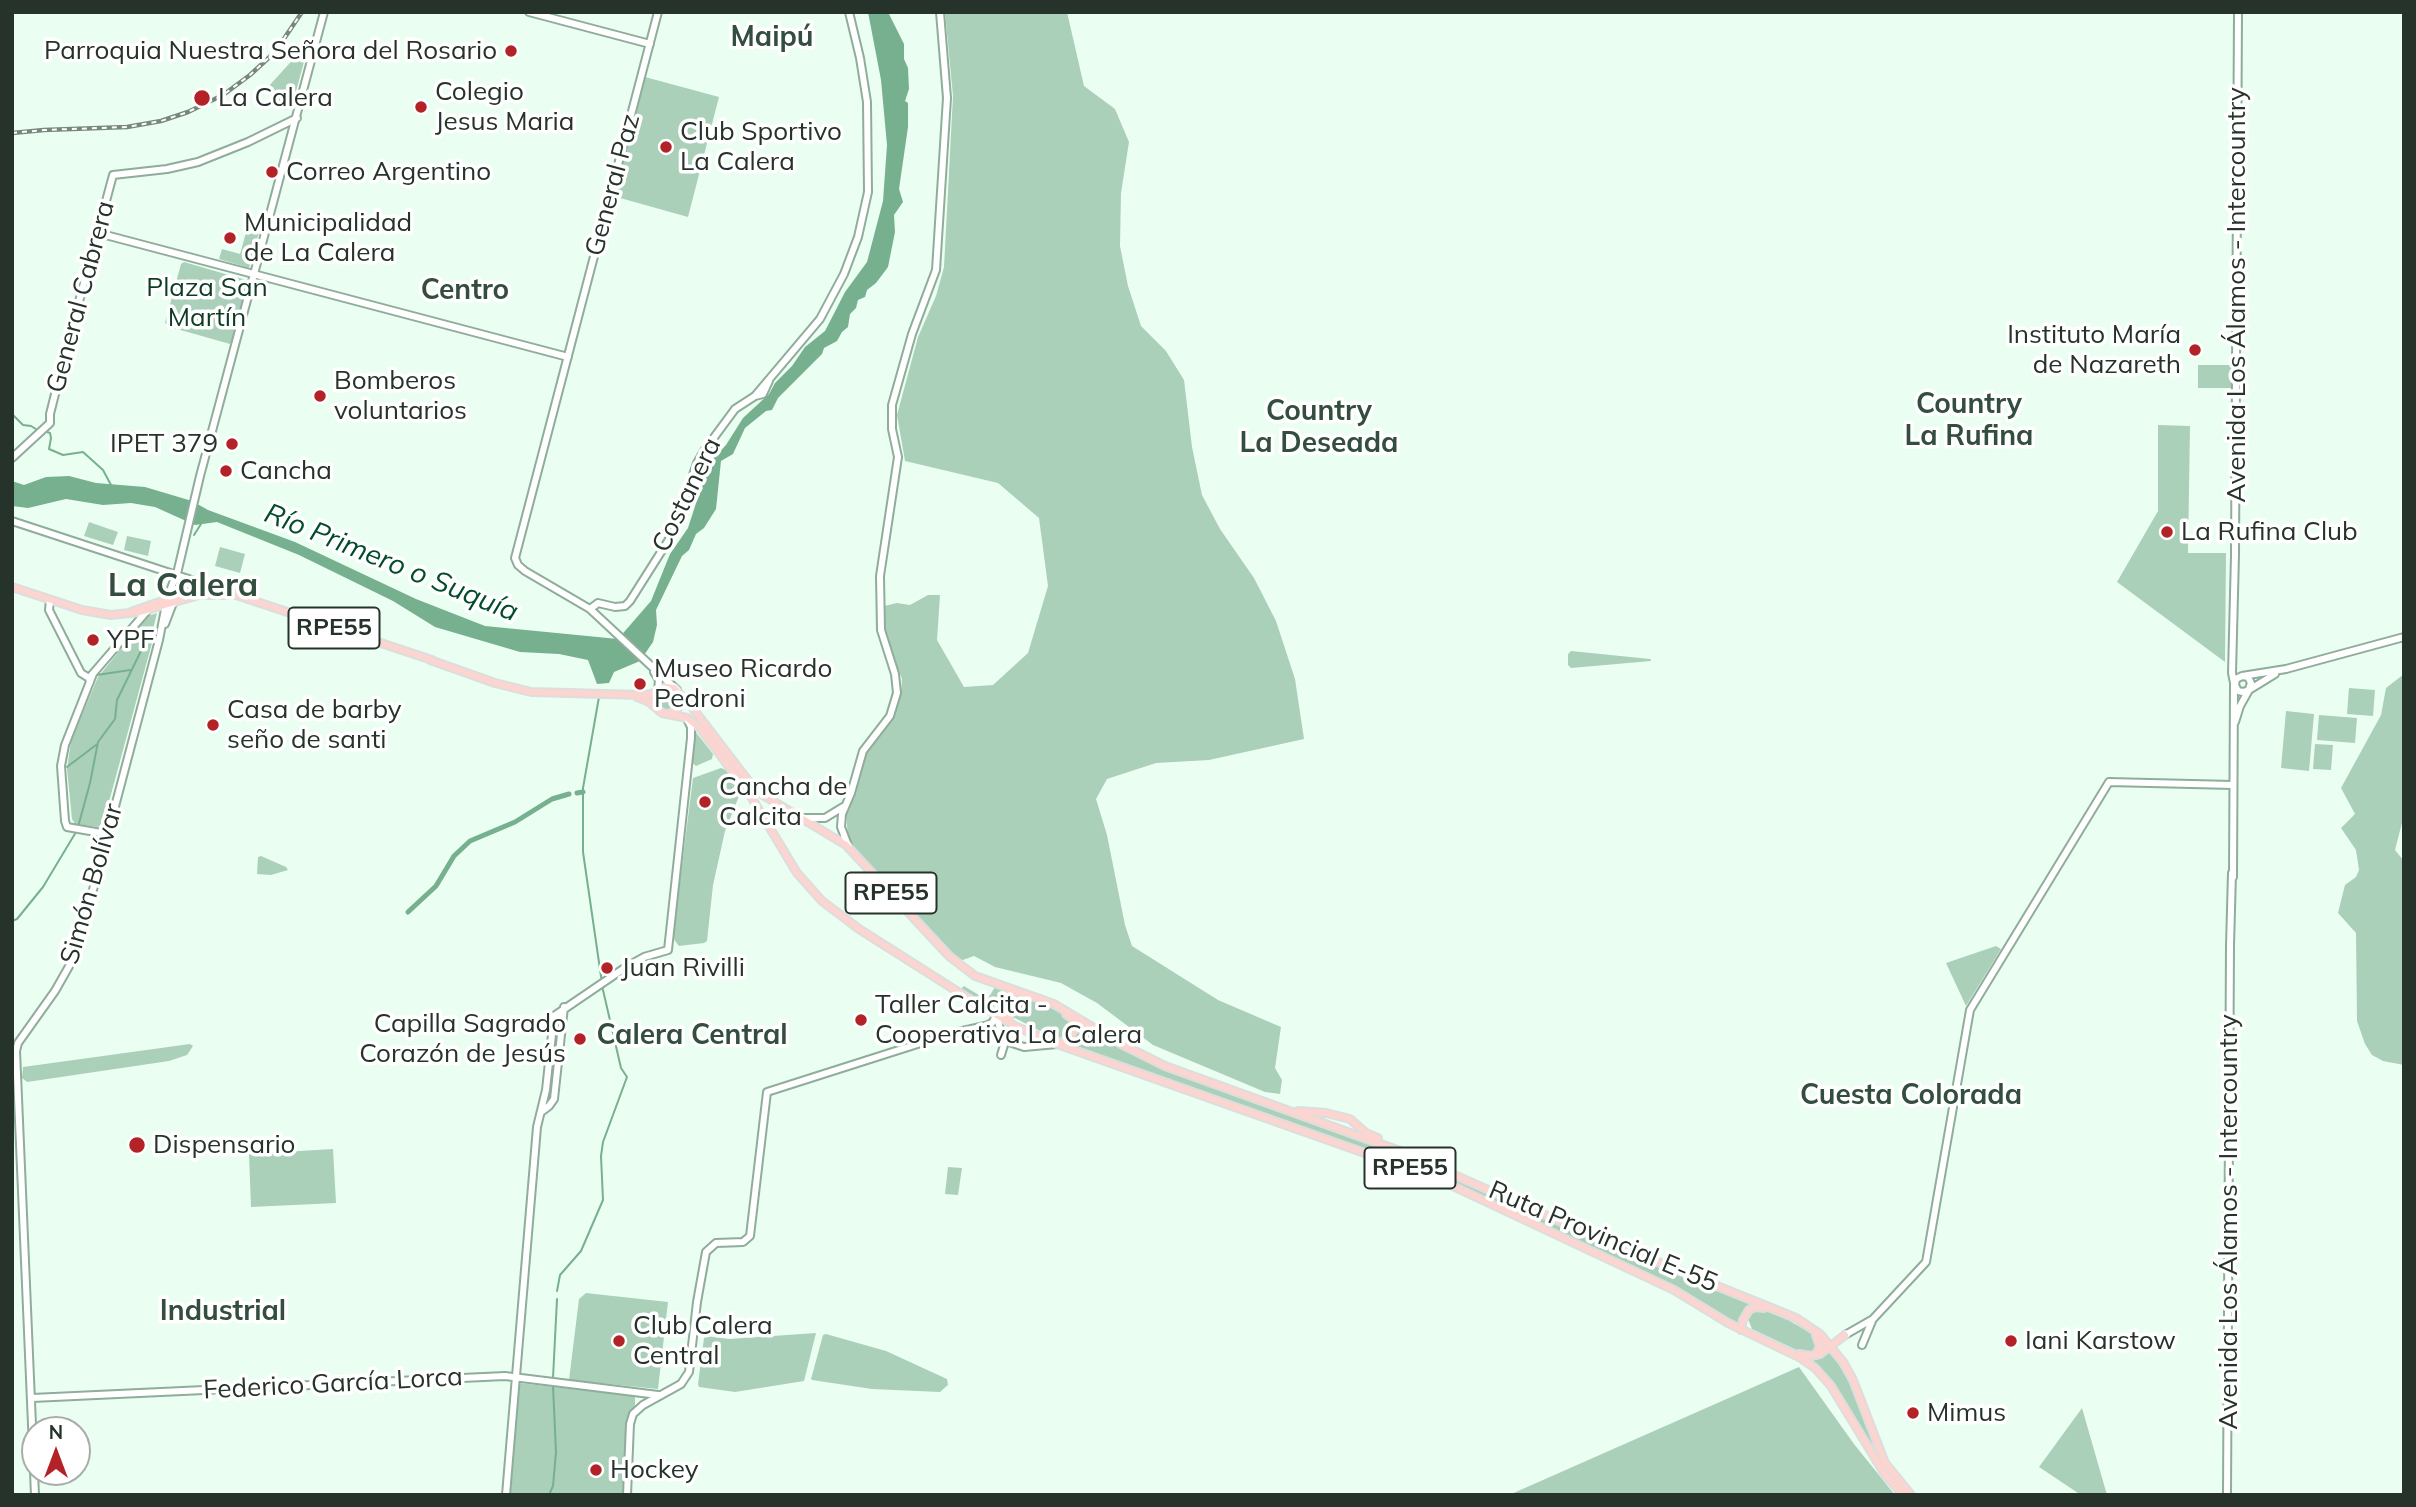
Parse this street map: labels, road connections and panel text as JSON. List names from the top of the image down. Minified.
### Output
{"streets":{"main road":["RPE55","Ruta Provincial E-55"],"street":["General Paz","Avenida Los Álamos - Intercountry","General Cabrera","Costanera","Simón Bolívar","Federico García Lorca"]},"crossings":[["General Paz","Costanera"],["RPE55","Simón Bolívar"],["RPE55","Ruta Provincial E-55"],["Simón Bolívar","Federico García Lorca"]],"districts":["Maipú","Centro","Country La Rufina","Country La Deseada","La Calera","Calera Central","Cuesta Colorada","Industrial"],"water":["Río Primero o Suquía"],"parks":["Plaza San Martín"],"places":["Parroquia Nuestra Señora del Rosario","La Calera","Colegio Jesus Maria","Club Sportivo La Calera","Correo Argentino","Municipalidad de La Calera","Instituto María de Nazareth","Bomberos voluntarios","IPET 379","Cancha","La Rufina Club","YPF","Museo Ricardo Pedroni","Casa de barby seño de santi","Cancha de Calcita","Juan Rivilli","Taller Calcita - Cooperativa La Calera","Capilla Sagrado Corazón de Jesús","Dispensario","Club Calera Central","Iani Karstow","Mimus","Hockey"],"north":"top"}
